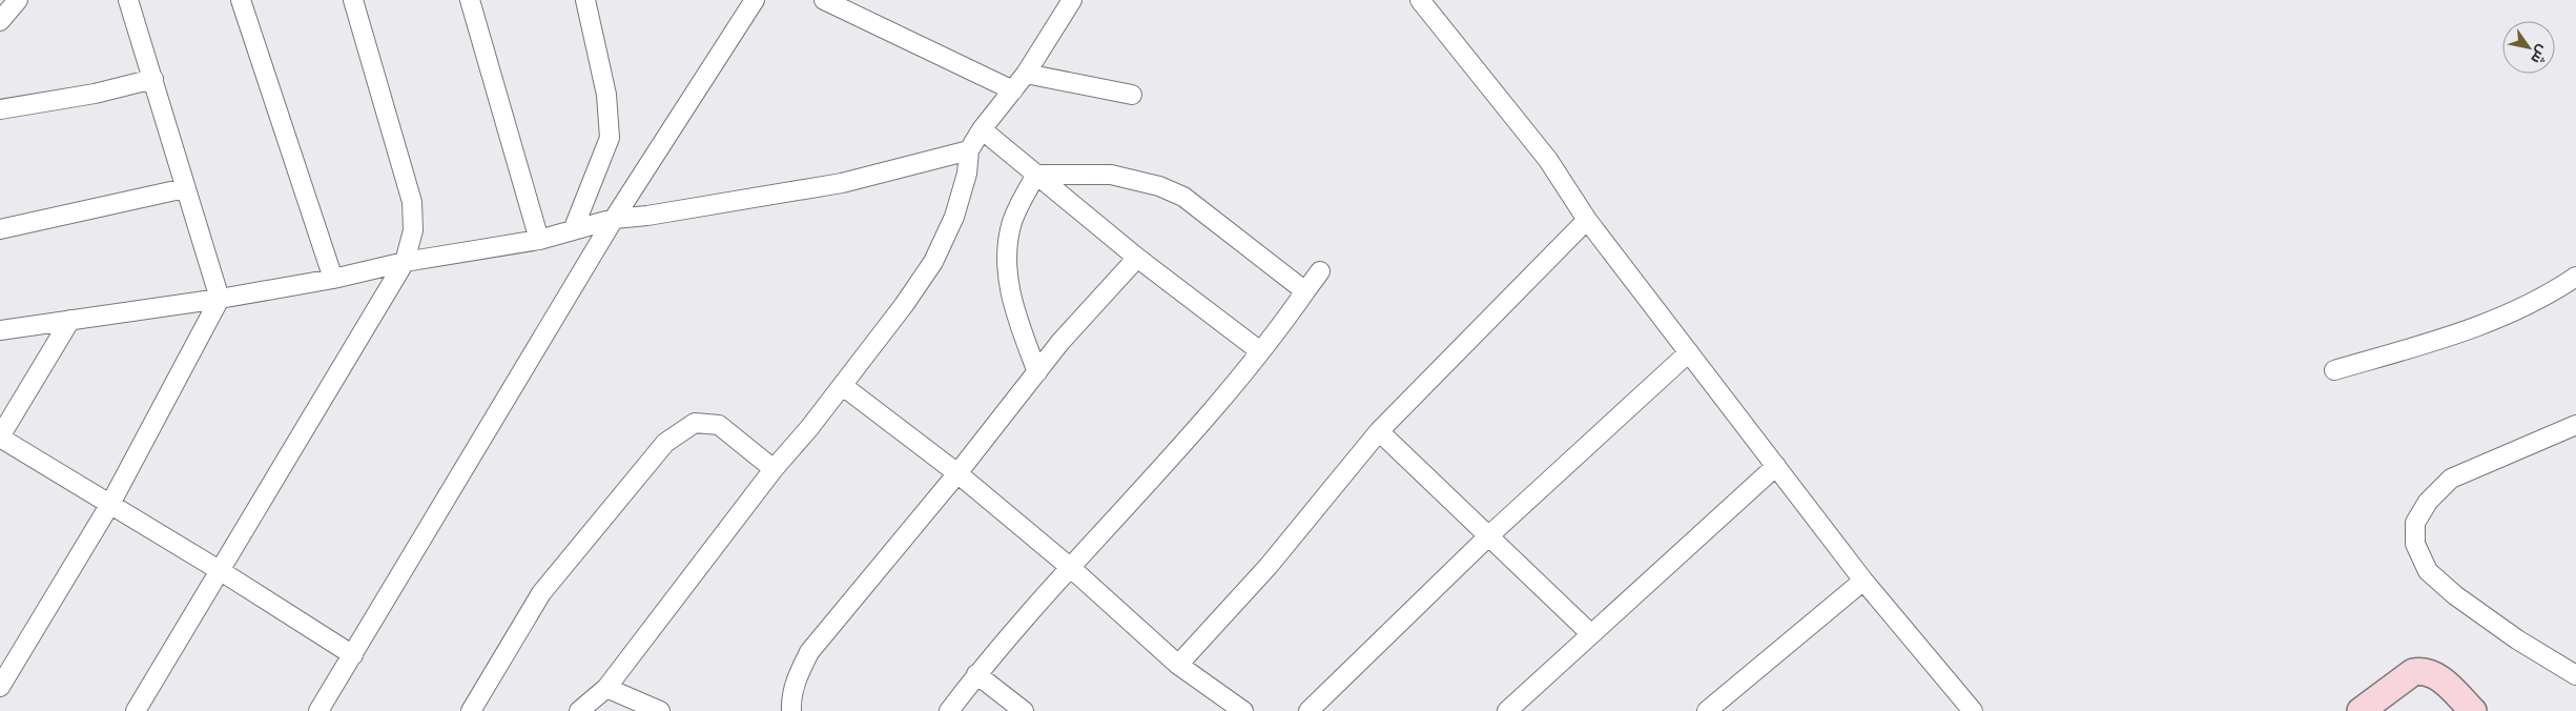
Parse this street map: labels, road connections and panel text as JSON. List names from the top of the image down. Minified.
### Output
{"north":"bottom right"}
